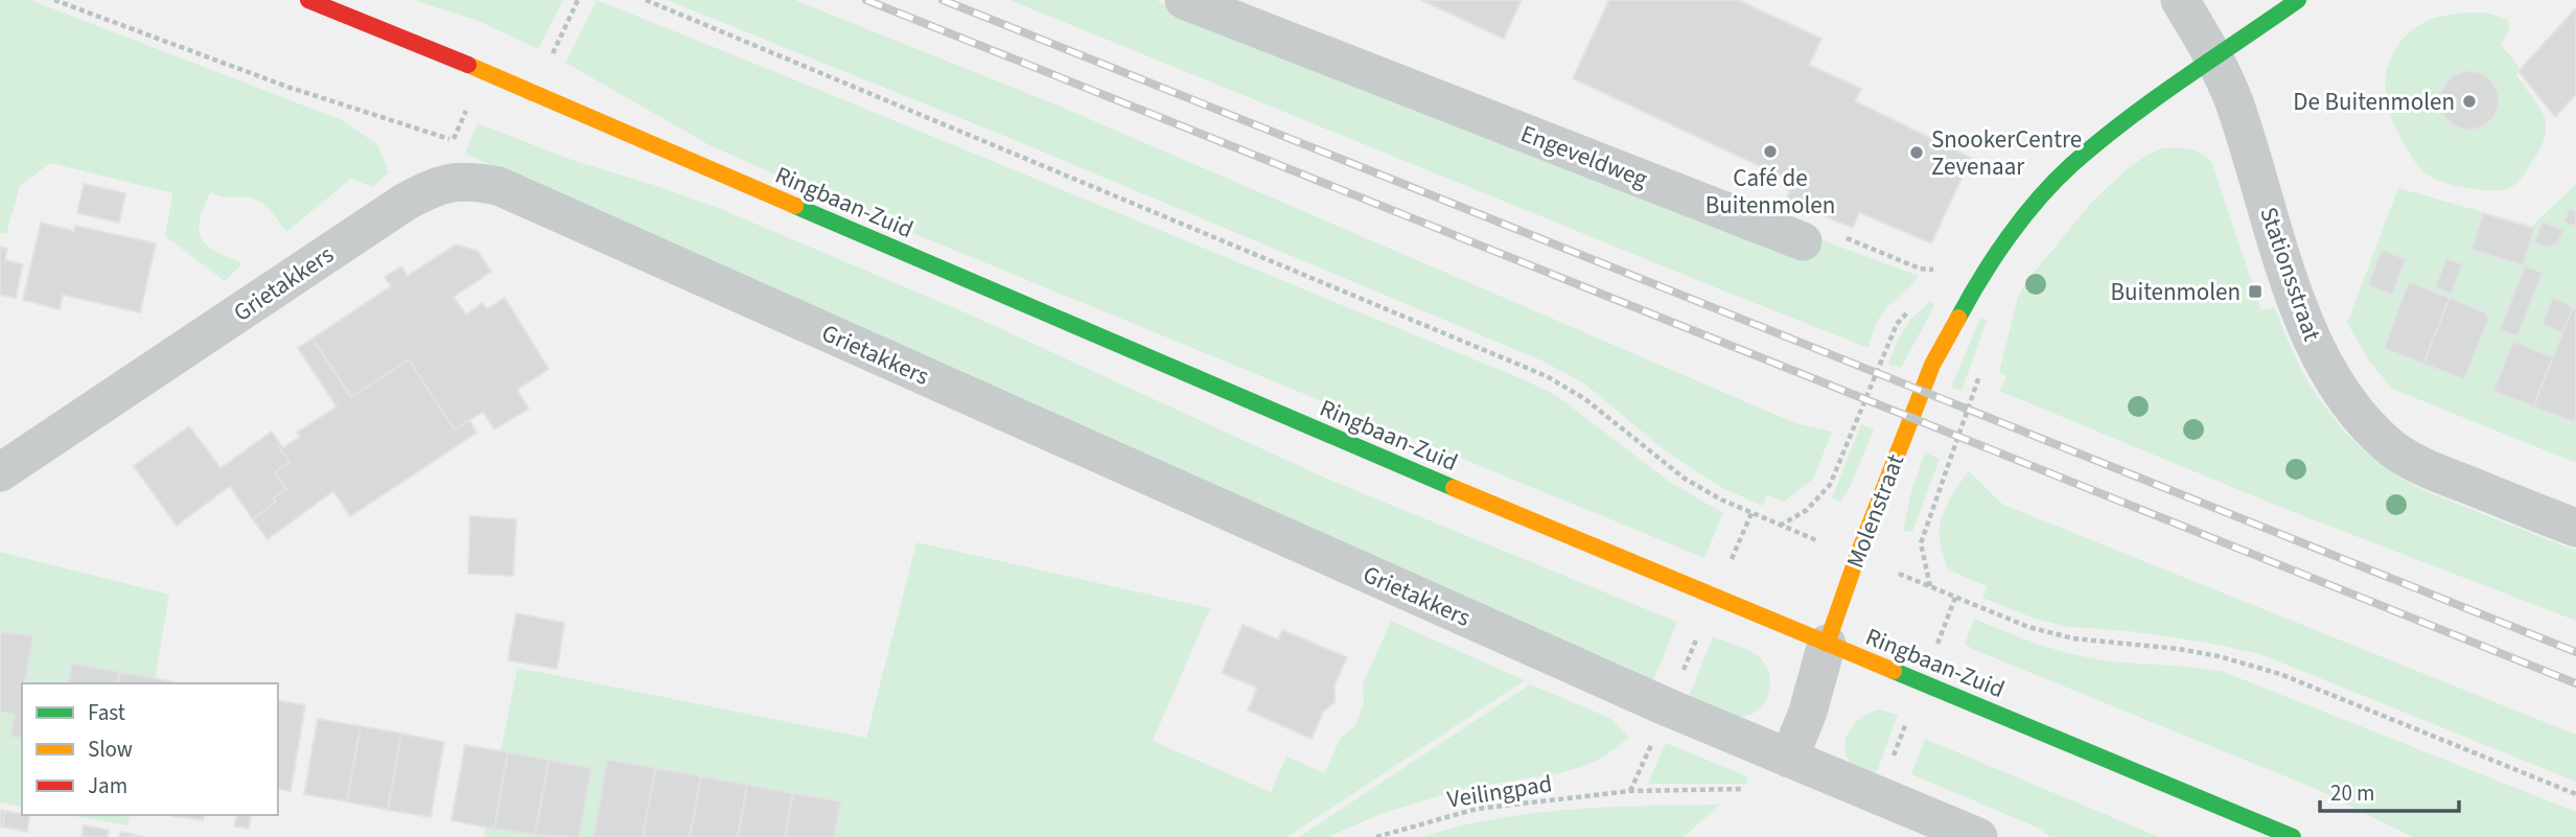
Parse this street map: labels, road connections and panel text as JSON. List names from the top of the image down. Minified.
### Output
{"streets":{"street":["Engeveldweg","Ringbaan-Zuid","Stationsstraat","Grietakkers","Molenstraat"],"path":["Veilingpad"]},"crossings":[["Ringbaan-Zuid","Molenstraat"],["Stationsstraat","Molenstraat"],["Grietakkers","Molenstraat"]],"places":{"other":["De Buitenmolen","Café de Buitenmolen","SnookerCentre Zevenaar"],"transit":["Buitenmolen"]},"legend":["Fast","Slow","Jam"],"scale_bar":"20 m"}
